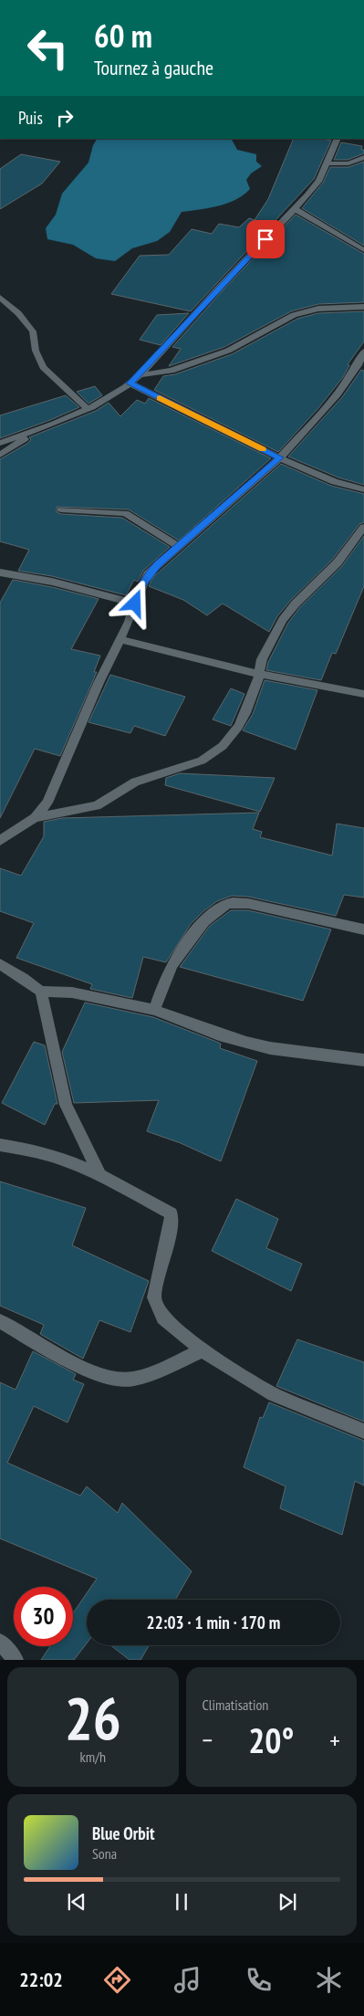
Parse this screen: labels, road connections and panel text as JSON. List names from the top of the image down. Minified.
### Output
{"page":{"turn":["60 m","Tournez à gauche"],"then":"Puis","limit":"30","trip":"22:03 · 1 min · 170 m","tile":[["26","km/h"],"Climatisation"],"heat":["−","20°","+"],"song":["Blue Orbit","Sona"],"tabs":"22:02"}}
